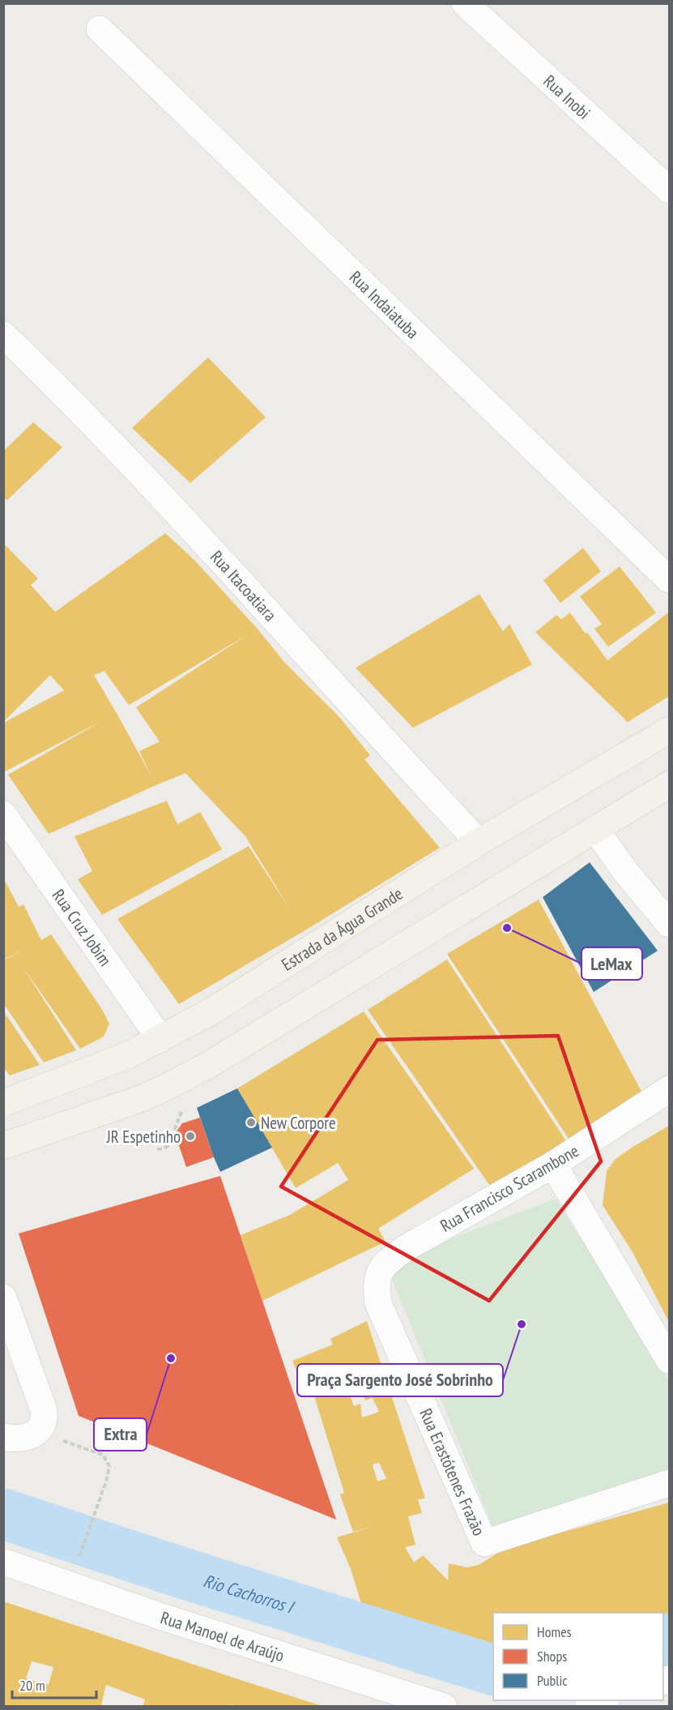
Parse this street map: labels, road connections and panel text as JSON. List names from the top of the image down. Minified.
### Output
{"streets":{"main road":["Estrada da Água Grande"],"street":["Rua Inobi","Rua Indaiatuba","Rua Itacoatiara","Rua Cruz Jobim","Rua Francisco Scarambone","Rua Erastótenes Frazão","Rua Manoel de Araújo"]},"crossings":[["Rua Itacoatiara","Estrada da Água Grande"],["Rua Cruz Jobim","Estrada da Água Grande"],["Rua Francisco Scarambone","Rua Erastótenes Frazão"]],"water":["Rio Cachorros I"],"places":["LeMax","New Corpore","JR Espetinho","Praça Sargento José Sobrinho","Extra"],"legend":["Homes","Shops","Public"],"scale_bar":"20 m"}
